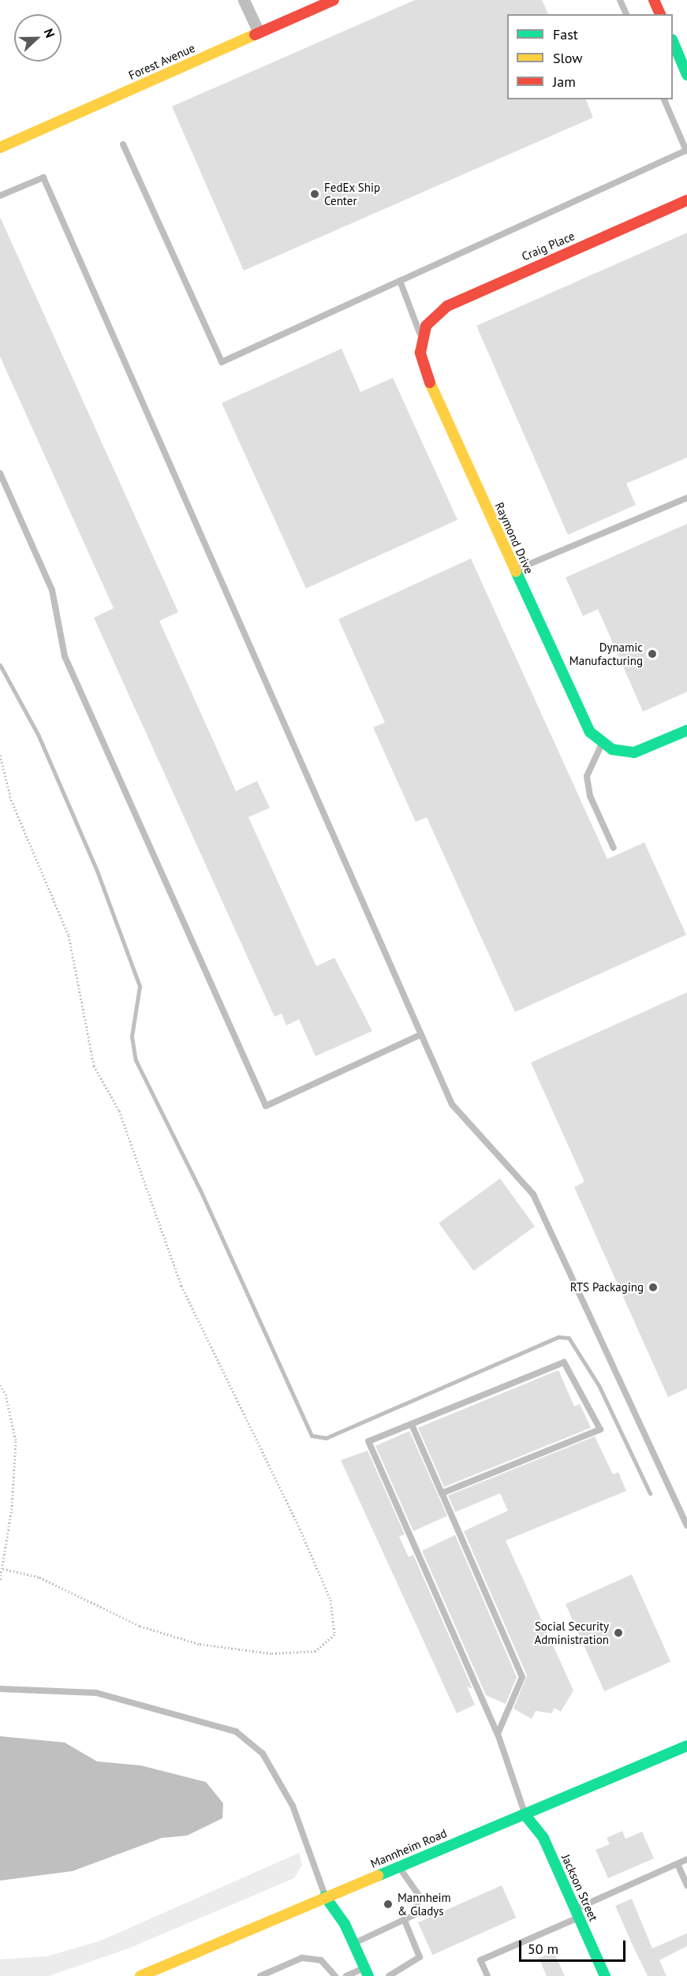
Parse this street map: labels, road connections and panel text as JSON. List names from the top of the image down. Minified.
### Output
{"streets":{"street":["Forest Avenue","Craig Place","Raymond Drive","Mannheim Road","Jackson Street"]},"crossings":[["Craig Place","Raymond Drive"],["Mannheim Road","Jackson Street"]],"places":["FedEx Ship Center","Dynamic Manufacturing","RTS Packaging","Social Security Administration","Mannheim & Gladys"],"legend":["Fast","Slow","Jam"],"scale_bar":"50 m","north":"right"}
